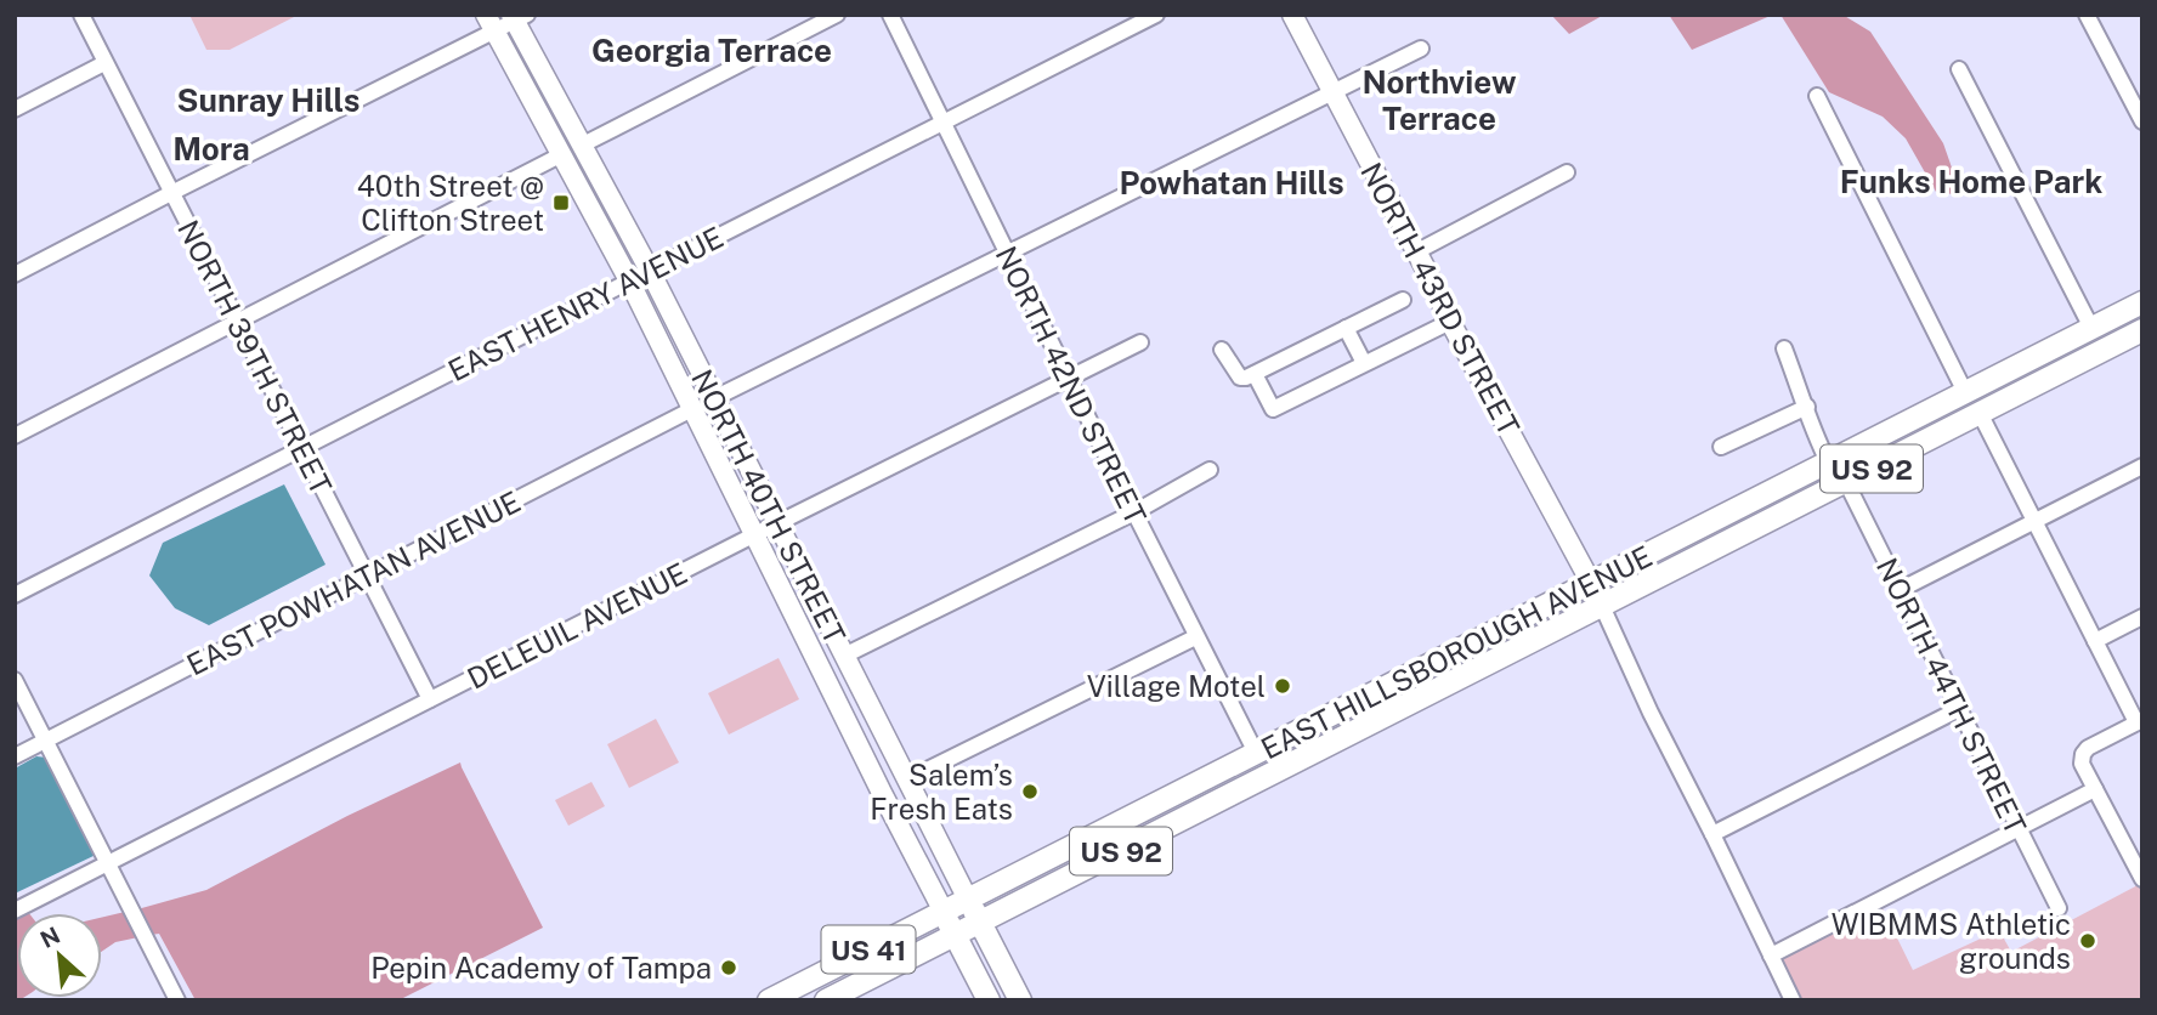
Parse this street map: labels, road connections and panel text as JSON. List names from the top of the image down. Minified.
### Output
{"streets":{"main road":["NORTH 43RD STREET","US 92","NORTH 40TH STREET","EAST HILLSBOROUGH AVENUE","US 41"],"street":["EAST HENRY AVENUE","NORTH 39TH STREET","NORTH 42ND STREET","EAST POWHATAN AVENUE","DELEUIL AVENUE","NORTH 44TH STREET"]},"crossings":[["NORTH 43RD STREET","EAST HILLSBOROUGH AVENUE"],["EAST HENRY AVENUE","NORTH 39TH STREET"],["EAST HENRY AVENUE","NORTH 42ND STREET"],["EAST HENRY AVENUE","NORTH 40TH STREET"],["NORTH 39TH STREET","EAST POWHATAN AVENUE"],["NORTH 39TH STREET","DELEUIL AVENUE"],["NORTH 42ND STREET","DELEUIL AVENUE"],["NORTH 42ND STREET","EAST HILLSBOROUGH AVENUE"],["NORTH 40TH STREET","EAST POWHATAN AVENUE"],["NORTH 40TH STREET","DELEUIL AVENUE"],["NORTH 40TH STREET","EAST HILLSBOROUGH AVENUE"],["EAST HILLSBOROUGH AVENUE","NORTH 44TH STREET"]],"districts":["Georgia Terrace","Northview Terrace","Sunray Hills","Mora","Funks Home Park","Powhatan Hills"],"places":{"transit":["40th Street @ Clifton Street"],"other":["Village Motel","Salem’s Fresh Eats","WIBMMS Athletic grounds","Pepin Academy of Tampa"]},"north":"top left"}
